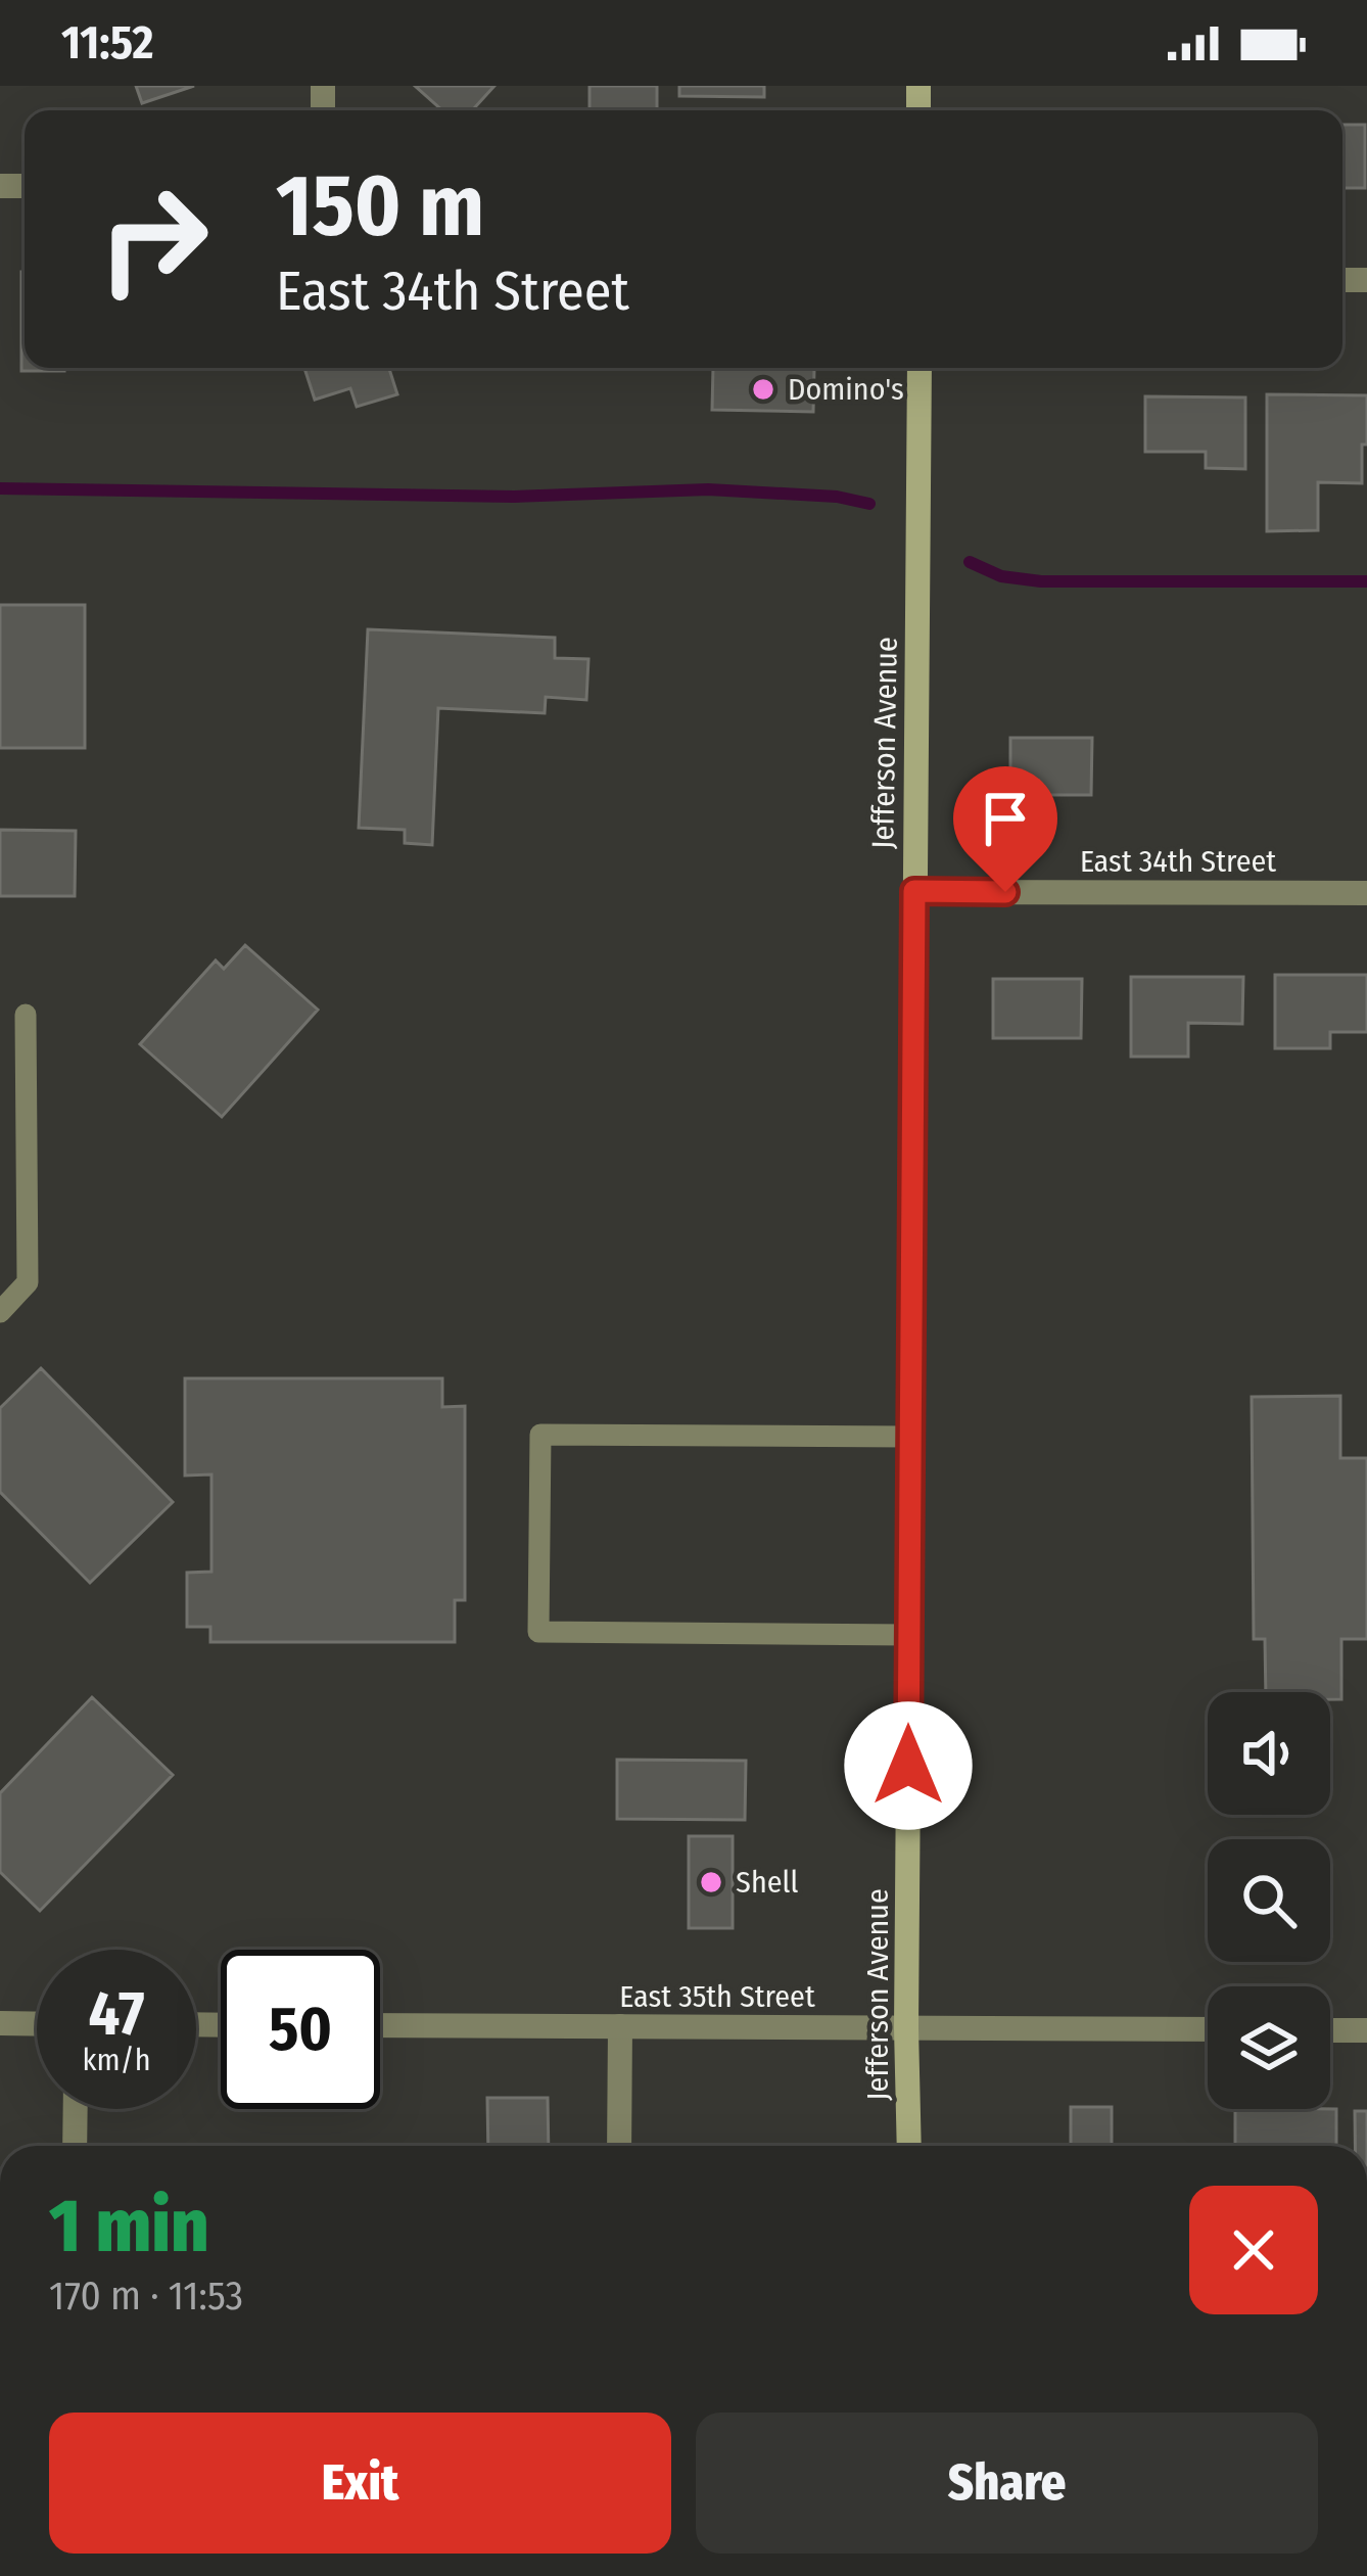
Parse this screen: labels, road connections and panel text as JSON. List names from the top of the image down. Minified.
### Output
{"streets":{"main road":["Jefferson Avenue"],"street":["East 34th Street","East 35th Street"]},"crossings":[["Jefferson Avenue","East 34th Street"],["Jefferson Avenue","East 35th Street"]],"places":["Domino's","Shell"],"page":{"status":"11:52","turn":["150 m","East 34th Street"],"speed":"47 km/h","limit":"50","heading":["1 min","170 m · 11:53"],"buttons":["Exit","Share"]}}
